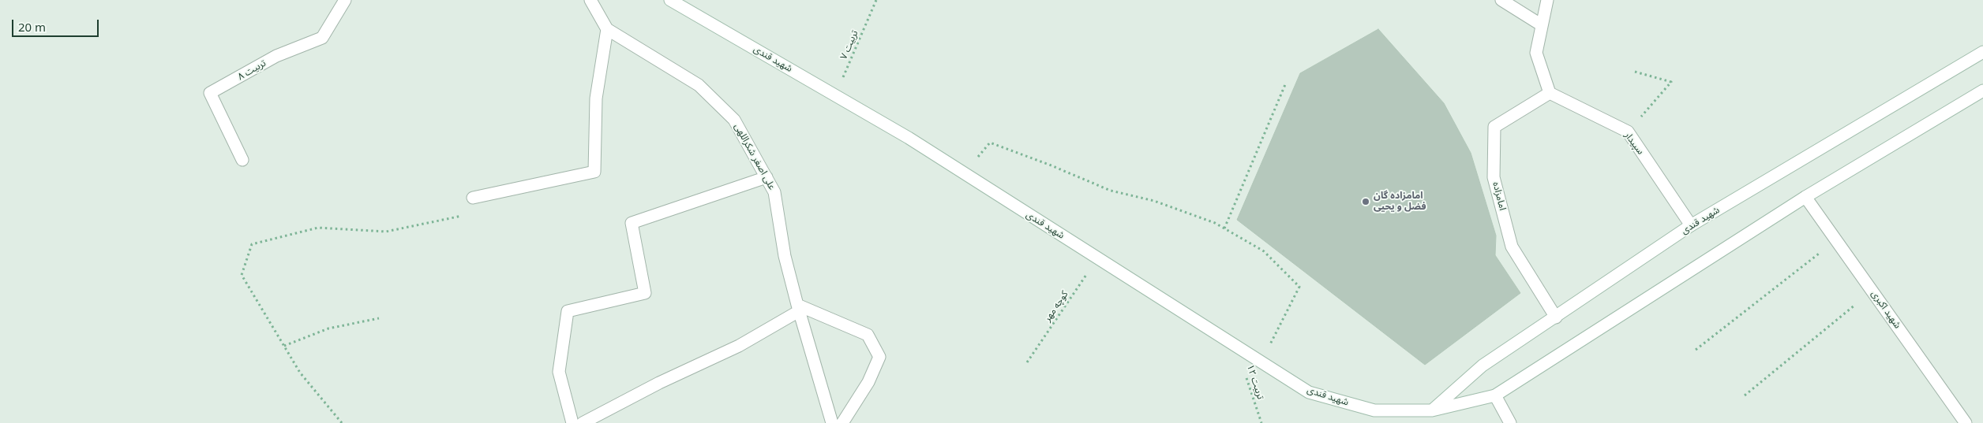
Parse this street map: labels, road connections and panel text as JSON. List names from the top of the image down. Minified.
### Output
{"streets":{"street":["شهید قندی","تربیت ۸","سپیدار","علی اصغر شکراللهی","امامزاده","شهید اکبری"],"path":["تربیت ۷","کوچه مهر","تربیت ۱۲"]},"crossings":[["تربیت ۷","شهید قندی"],["شهید قندی","سپیدار"],["شهید قندی","امامزاده"],["شهید قندی","کوچه مهر"],["شهید قندی","شهید اکبری"],["شهید قندی","تربیت ۱۲"],["سپیدار","امامزاده"]],"places":["امامزاده گان فضل و یحیی"],"scale_bar":"20 m"}
